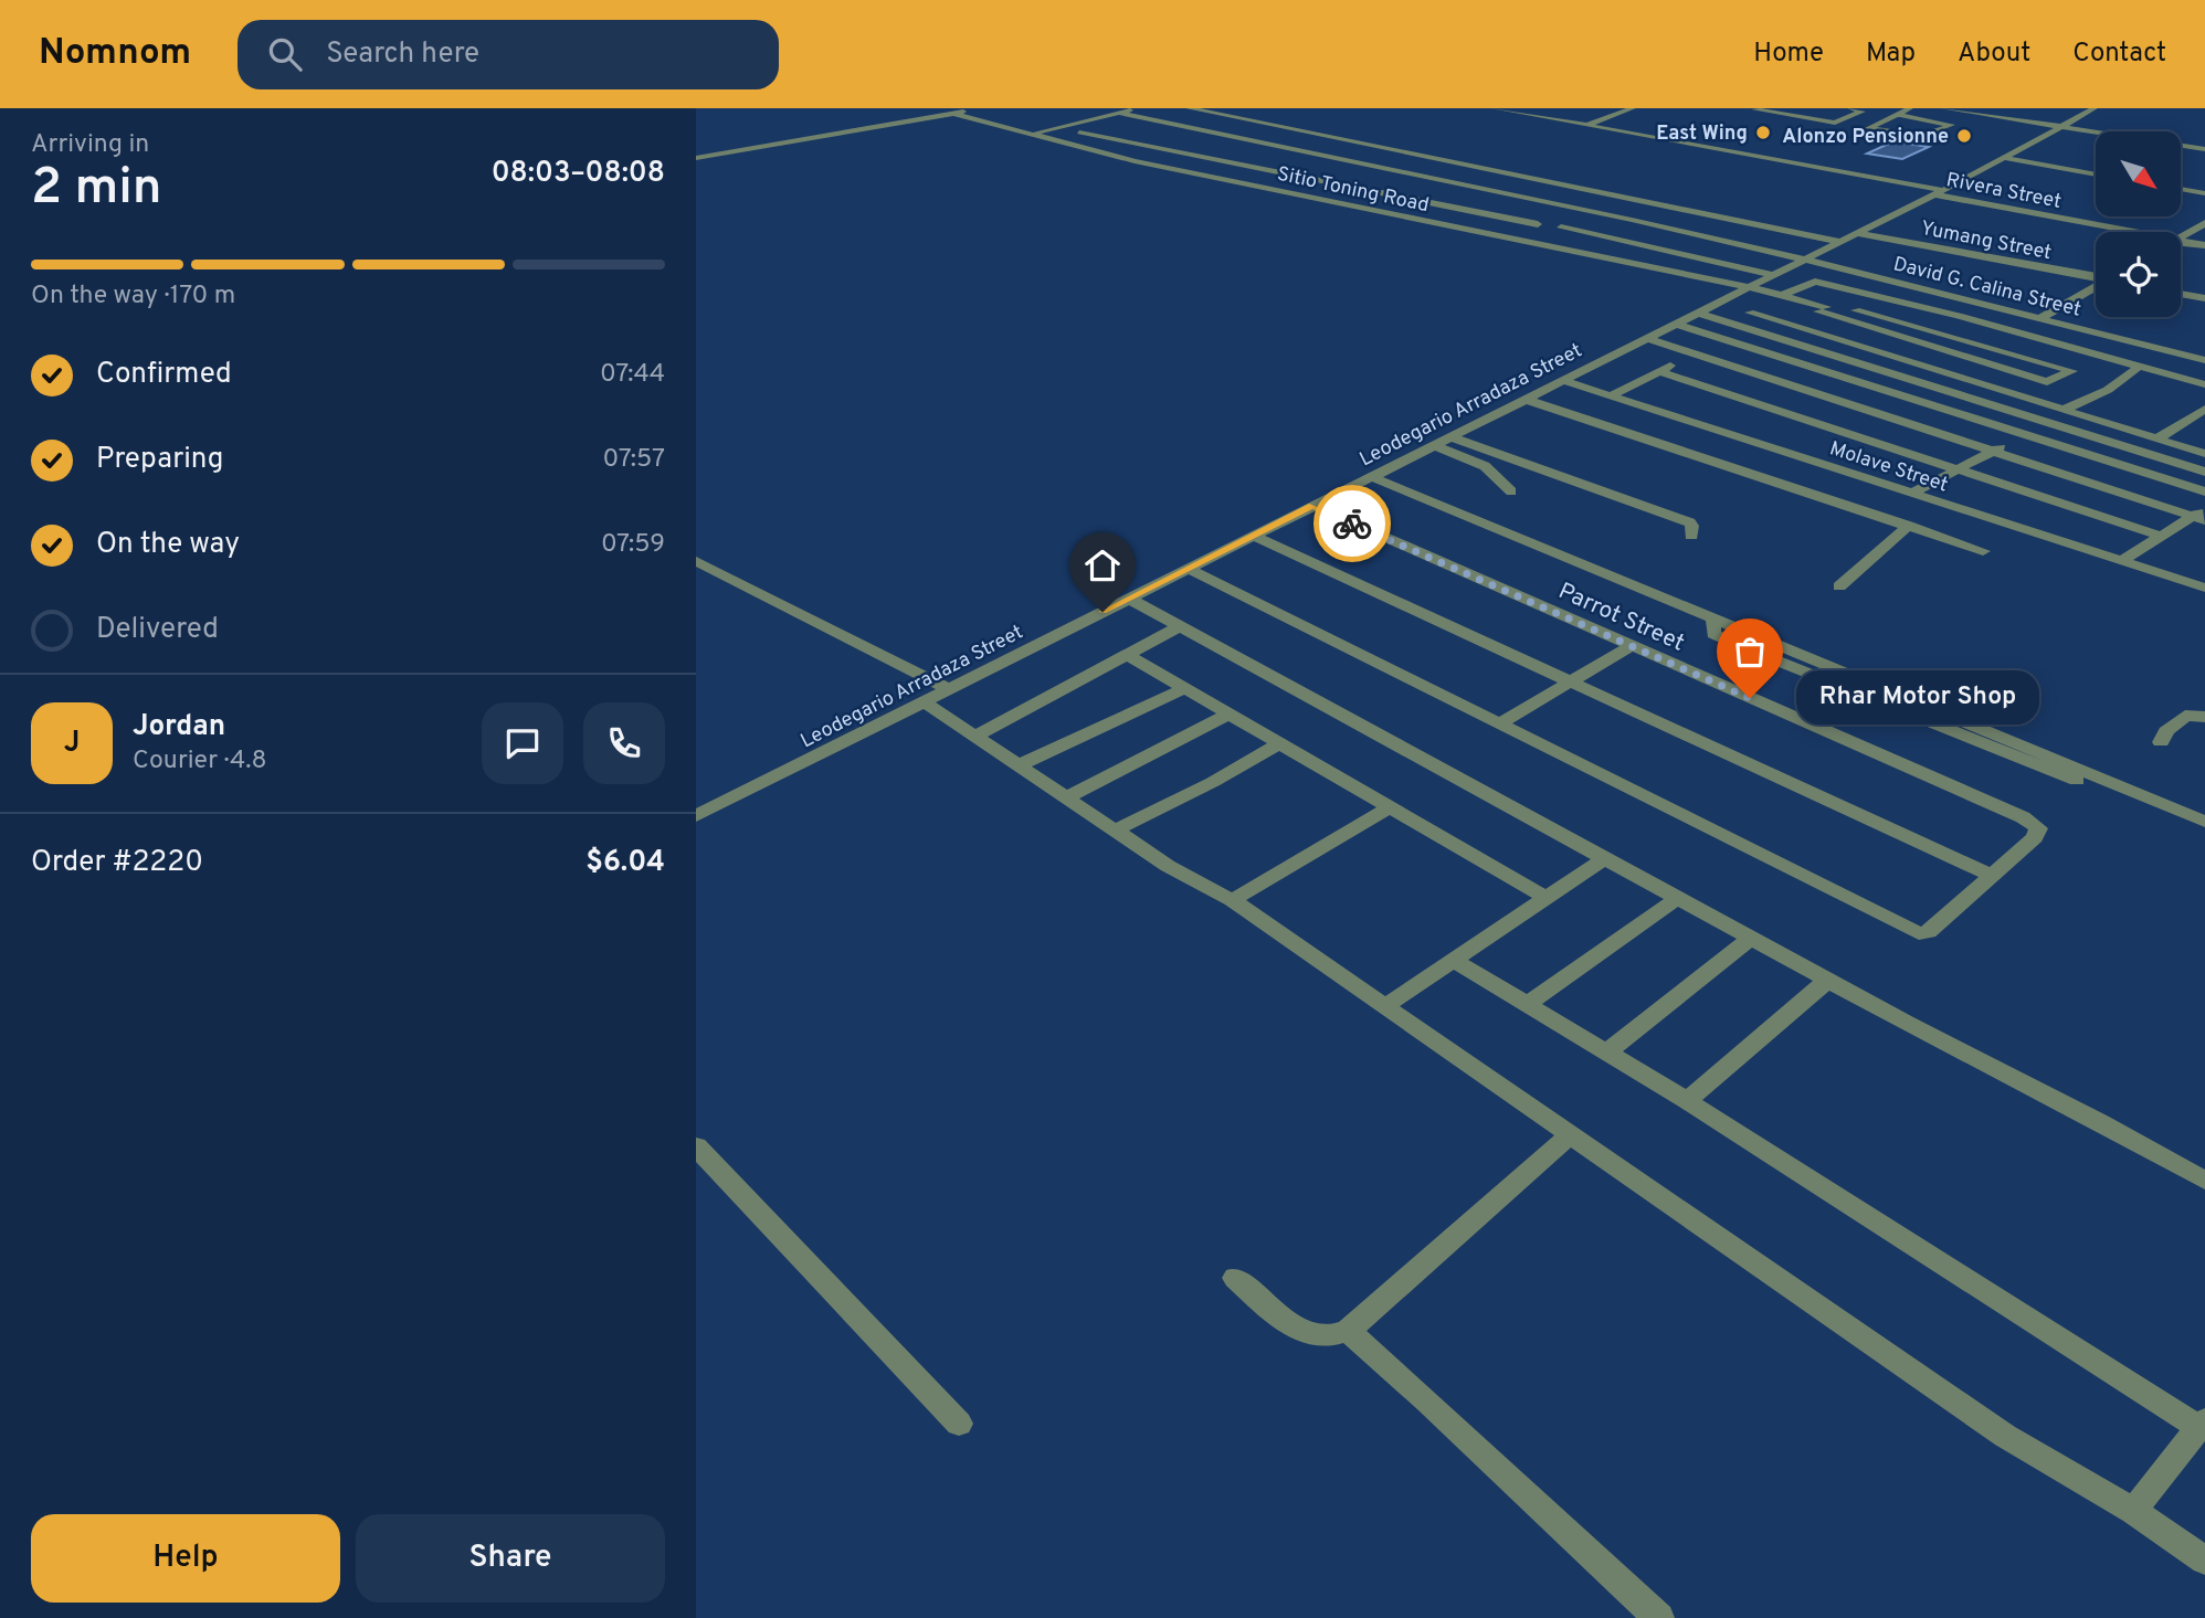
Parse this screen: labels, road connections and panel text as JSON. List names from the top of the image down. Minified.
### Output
{"streets":{"street":["Sitio Toning Road","Rivera Street","Yumang Street","David G. Calina Street","Leodegario Arradaza Street","Molave Street","Parrot Street"]},"crossings":[["Sitio Toning Road","Leodegario Arradaza Street"],["Rivera Street","Leodegario Arradaza Street"],["Yumang Street","Leodegario Arradaza Street"],["David G. Calina Street","Leodegario Arradaza Street"],["Leodegario Arradaza Street","Molave Street"],["Leodegario Arradaza Street","Parrot Street"]],"places":["East Wing","Alonzo Pensionne","Rhar Motor Shop"],"north":"bottom right","page":{"header":"Nomnom","search":"Search here","nav":["Home","Map","About","Contact"],"heading":["2 min","Arriving in","08:03–08:08"],"panel":["Jordan","Courier · 4.8","Order #2220","$6.04"],"bar":"On the way · 170 m","list":[["Confirmed","07:44"],["Preparing","07:57"],["On the way","07:59"],"Delivered"],"bubble":"Rhar Motor Shop","round":"J","buttons":["Help","Share"]}}
